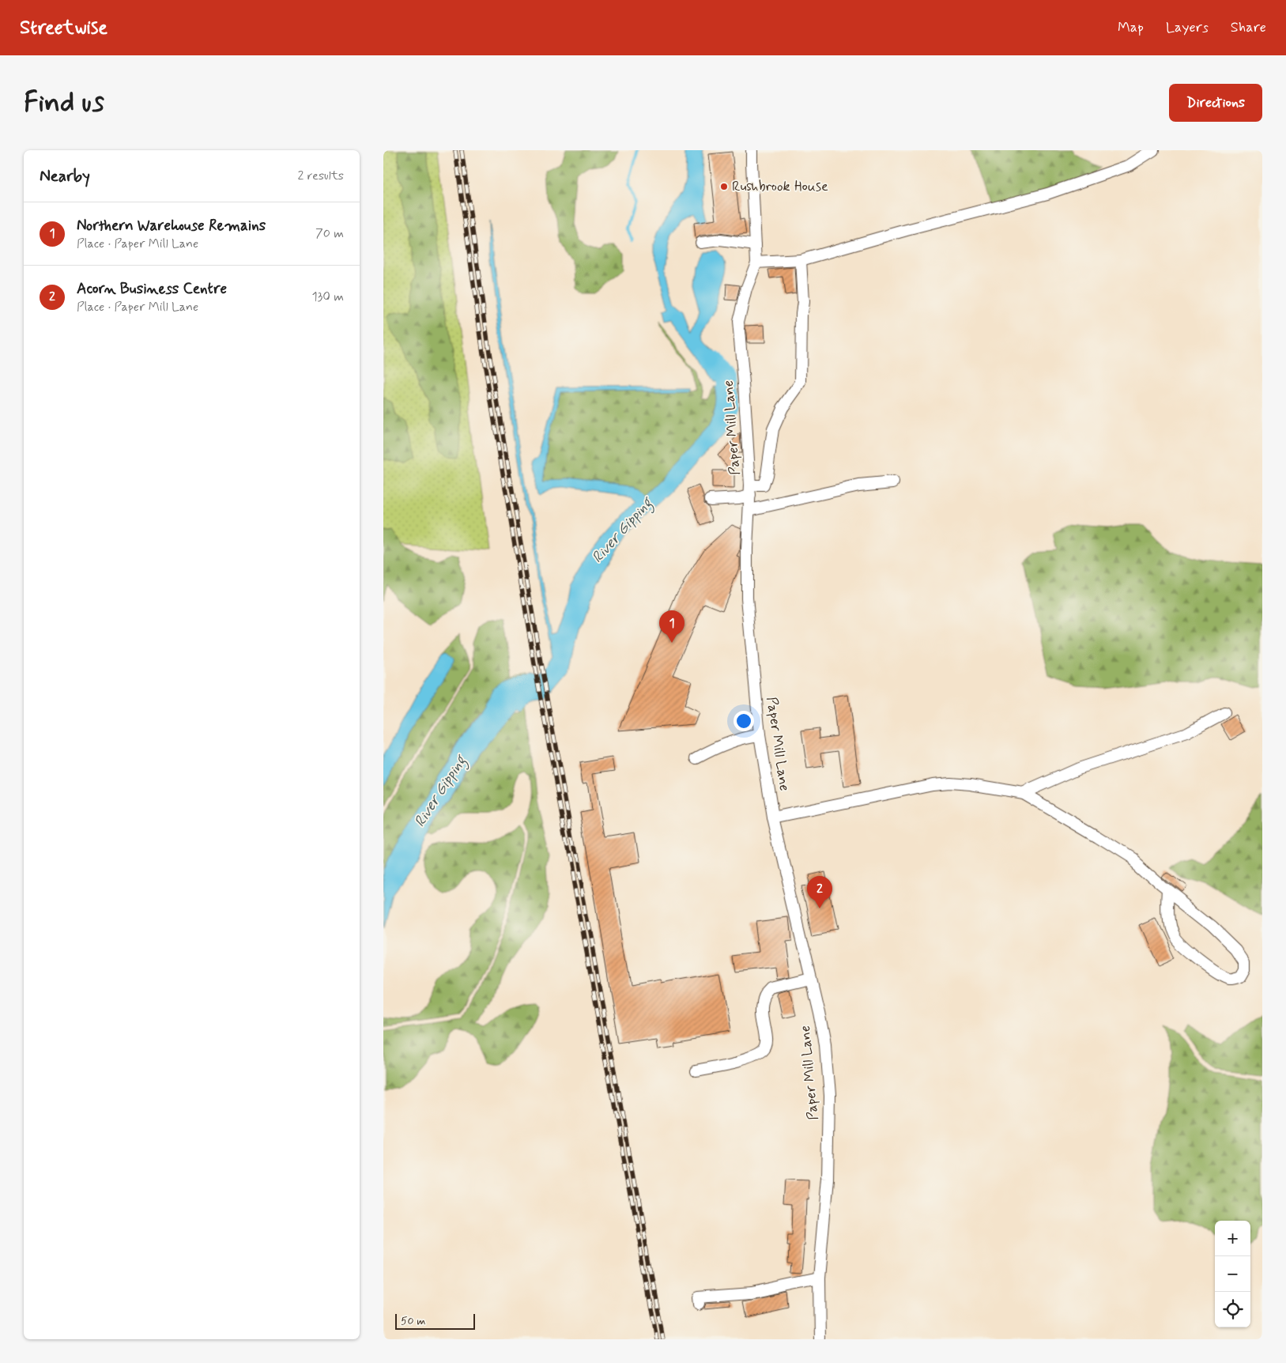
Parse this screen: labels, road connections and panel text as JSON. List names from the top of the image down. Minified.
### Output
{"streets":{"street":["Paper Mill Lane"]},"water":["River Gipping"],"places":["Rushbrook House"],"scale_bar":"50 m","page":{"header":"Streetwise","nav":["Map","Layers","Share"],"buttons":"Directions","title":"Find us","heading":["Nearby","2 results"],"list":[{"mark":"1","name":"Northern Warehouse Remains","note":"Place · Paper Mill Lane","value":"70 m"},{"mark":"2","name":"Acorn Business Centre","note":"Place · Paper Mill Lane","value":"130 m"}],"pins":["1","2"],"map_buttons":["+","−"],"scale":"50 m"}}
